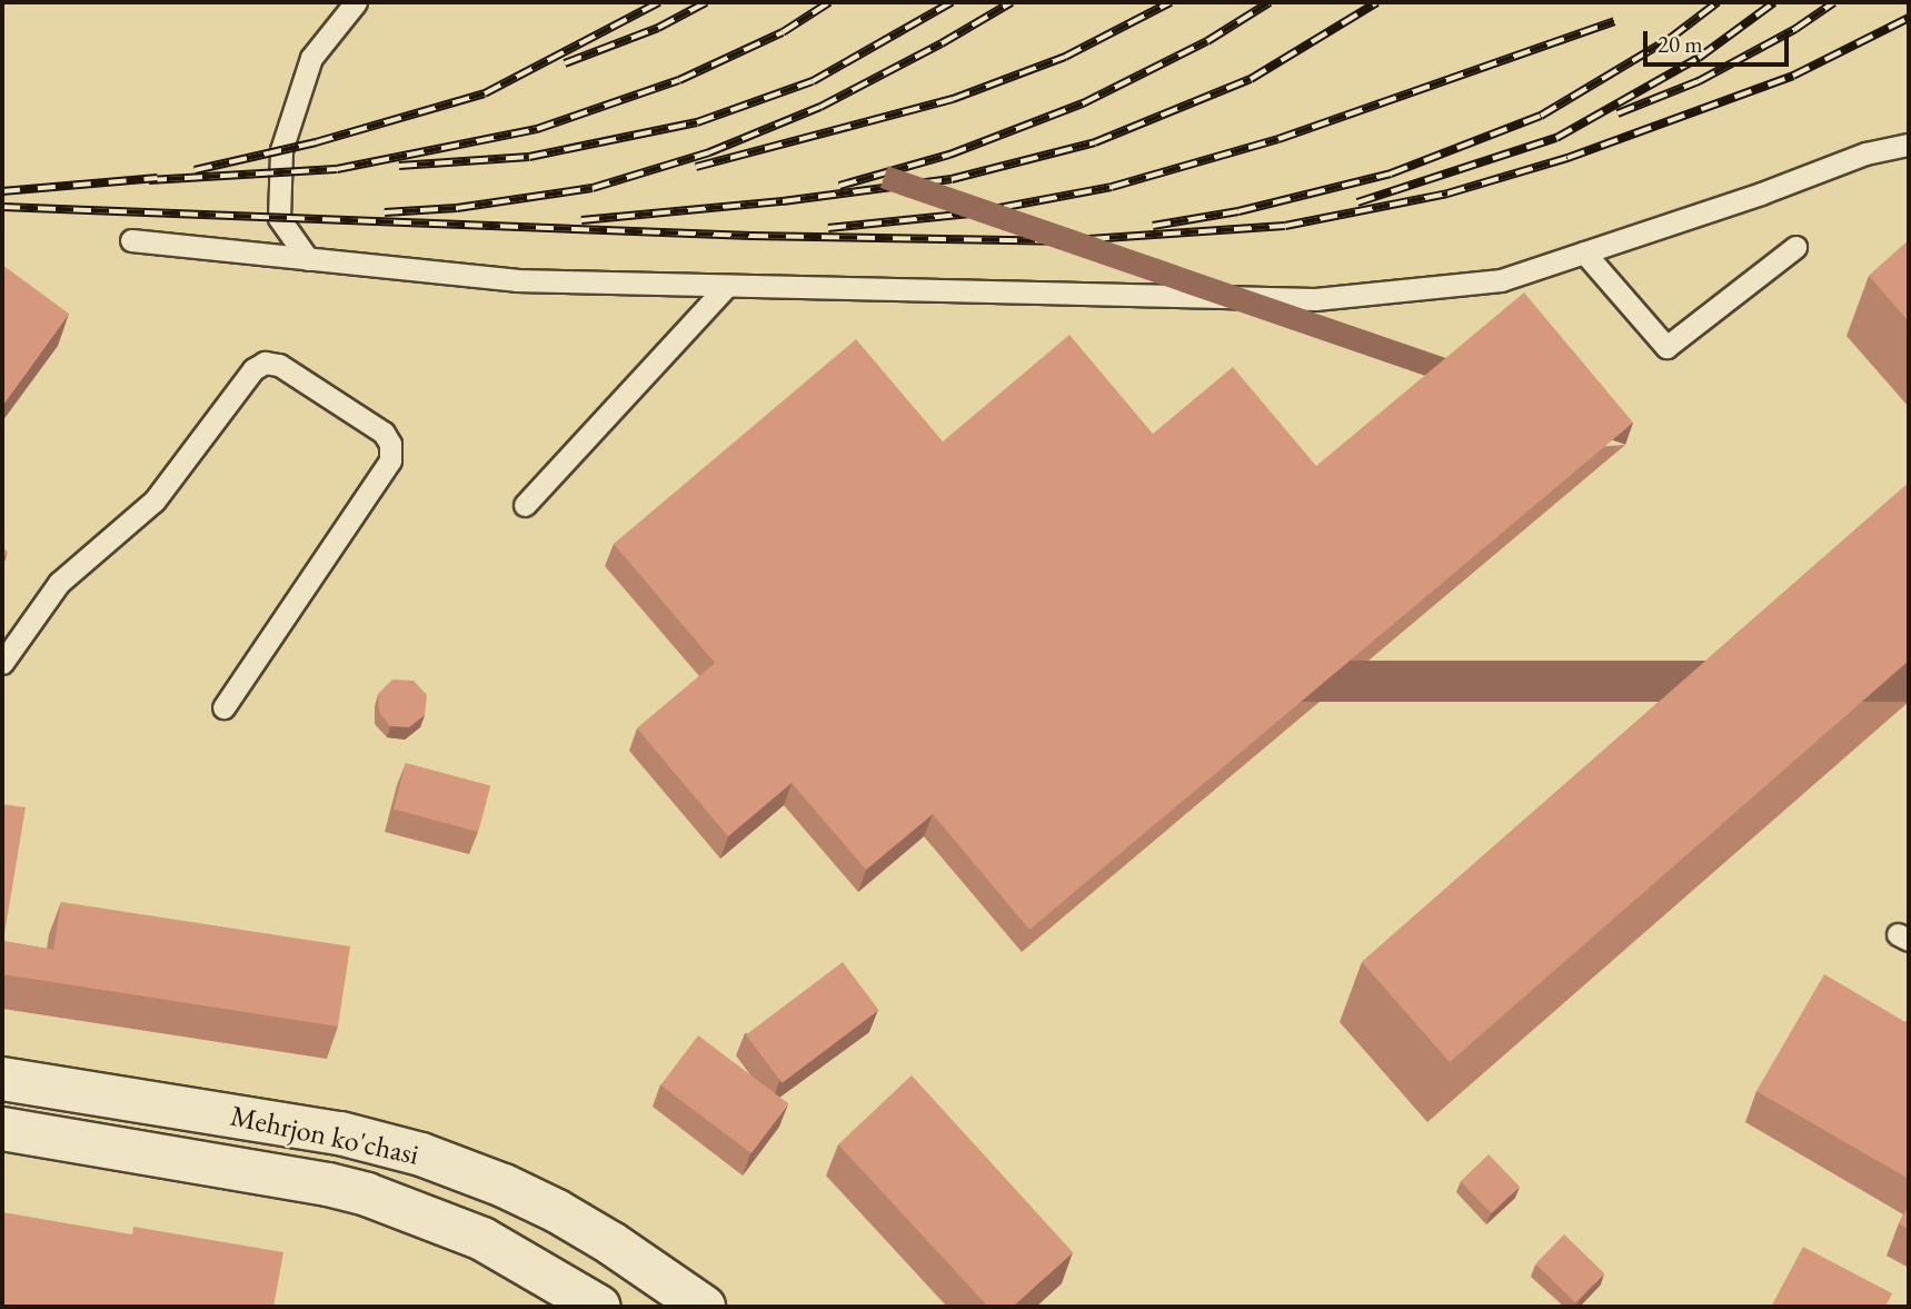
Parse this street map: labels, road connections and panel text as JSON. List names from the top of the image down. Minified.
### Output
{"streets":{"main road":["Mehrjon ko'chasi"]},"scale_bar":"20 m"}
